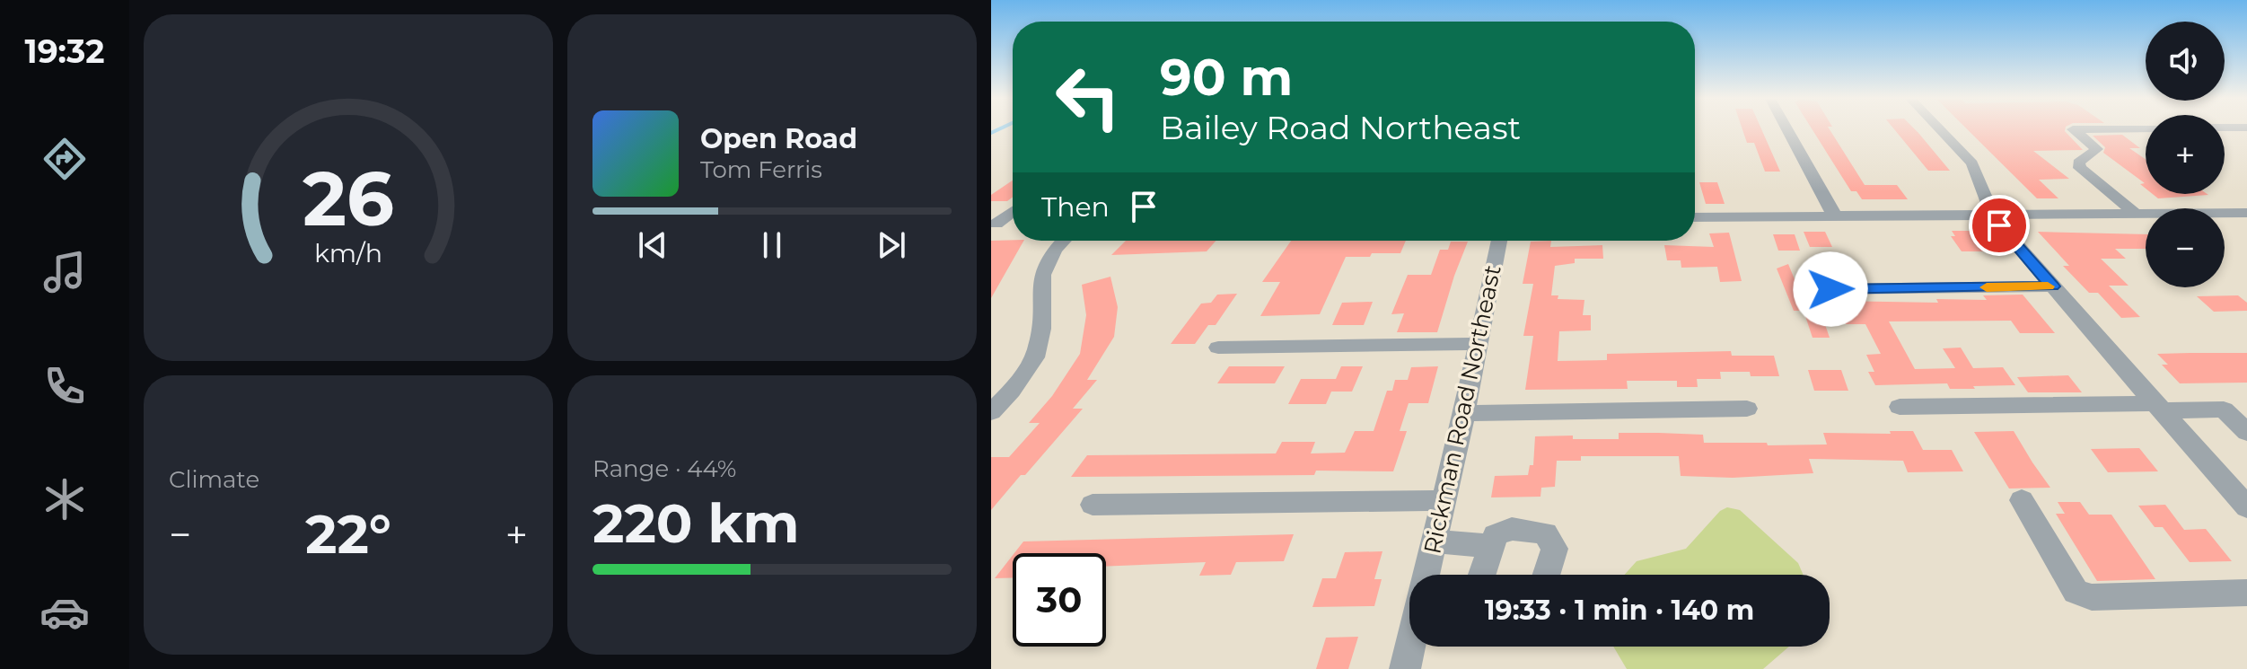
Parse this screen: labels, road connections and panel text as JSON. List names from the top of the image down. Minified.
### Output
{"streets":{"street":["Rickman Road Northeast"]},"page":{"tabs":"19:32","map_buttons":["+","−"],"turn":["90 m","Bailey Road Northeast"],"song":["Open Road","Tom Ferris"],"then":"Then","tile":["Climate",["Range · 44%","220 km"]],"heat":["−","22°","+"],"limit":"30","trip":"19:33 · 1 min · 140 m","gauge":["26","km/h"]}}
